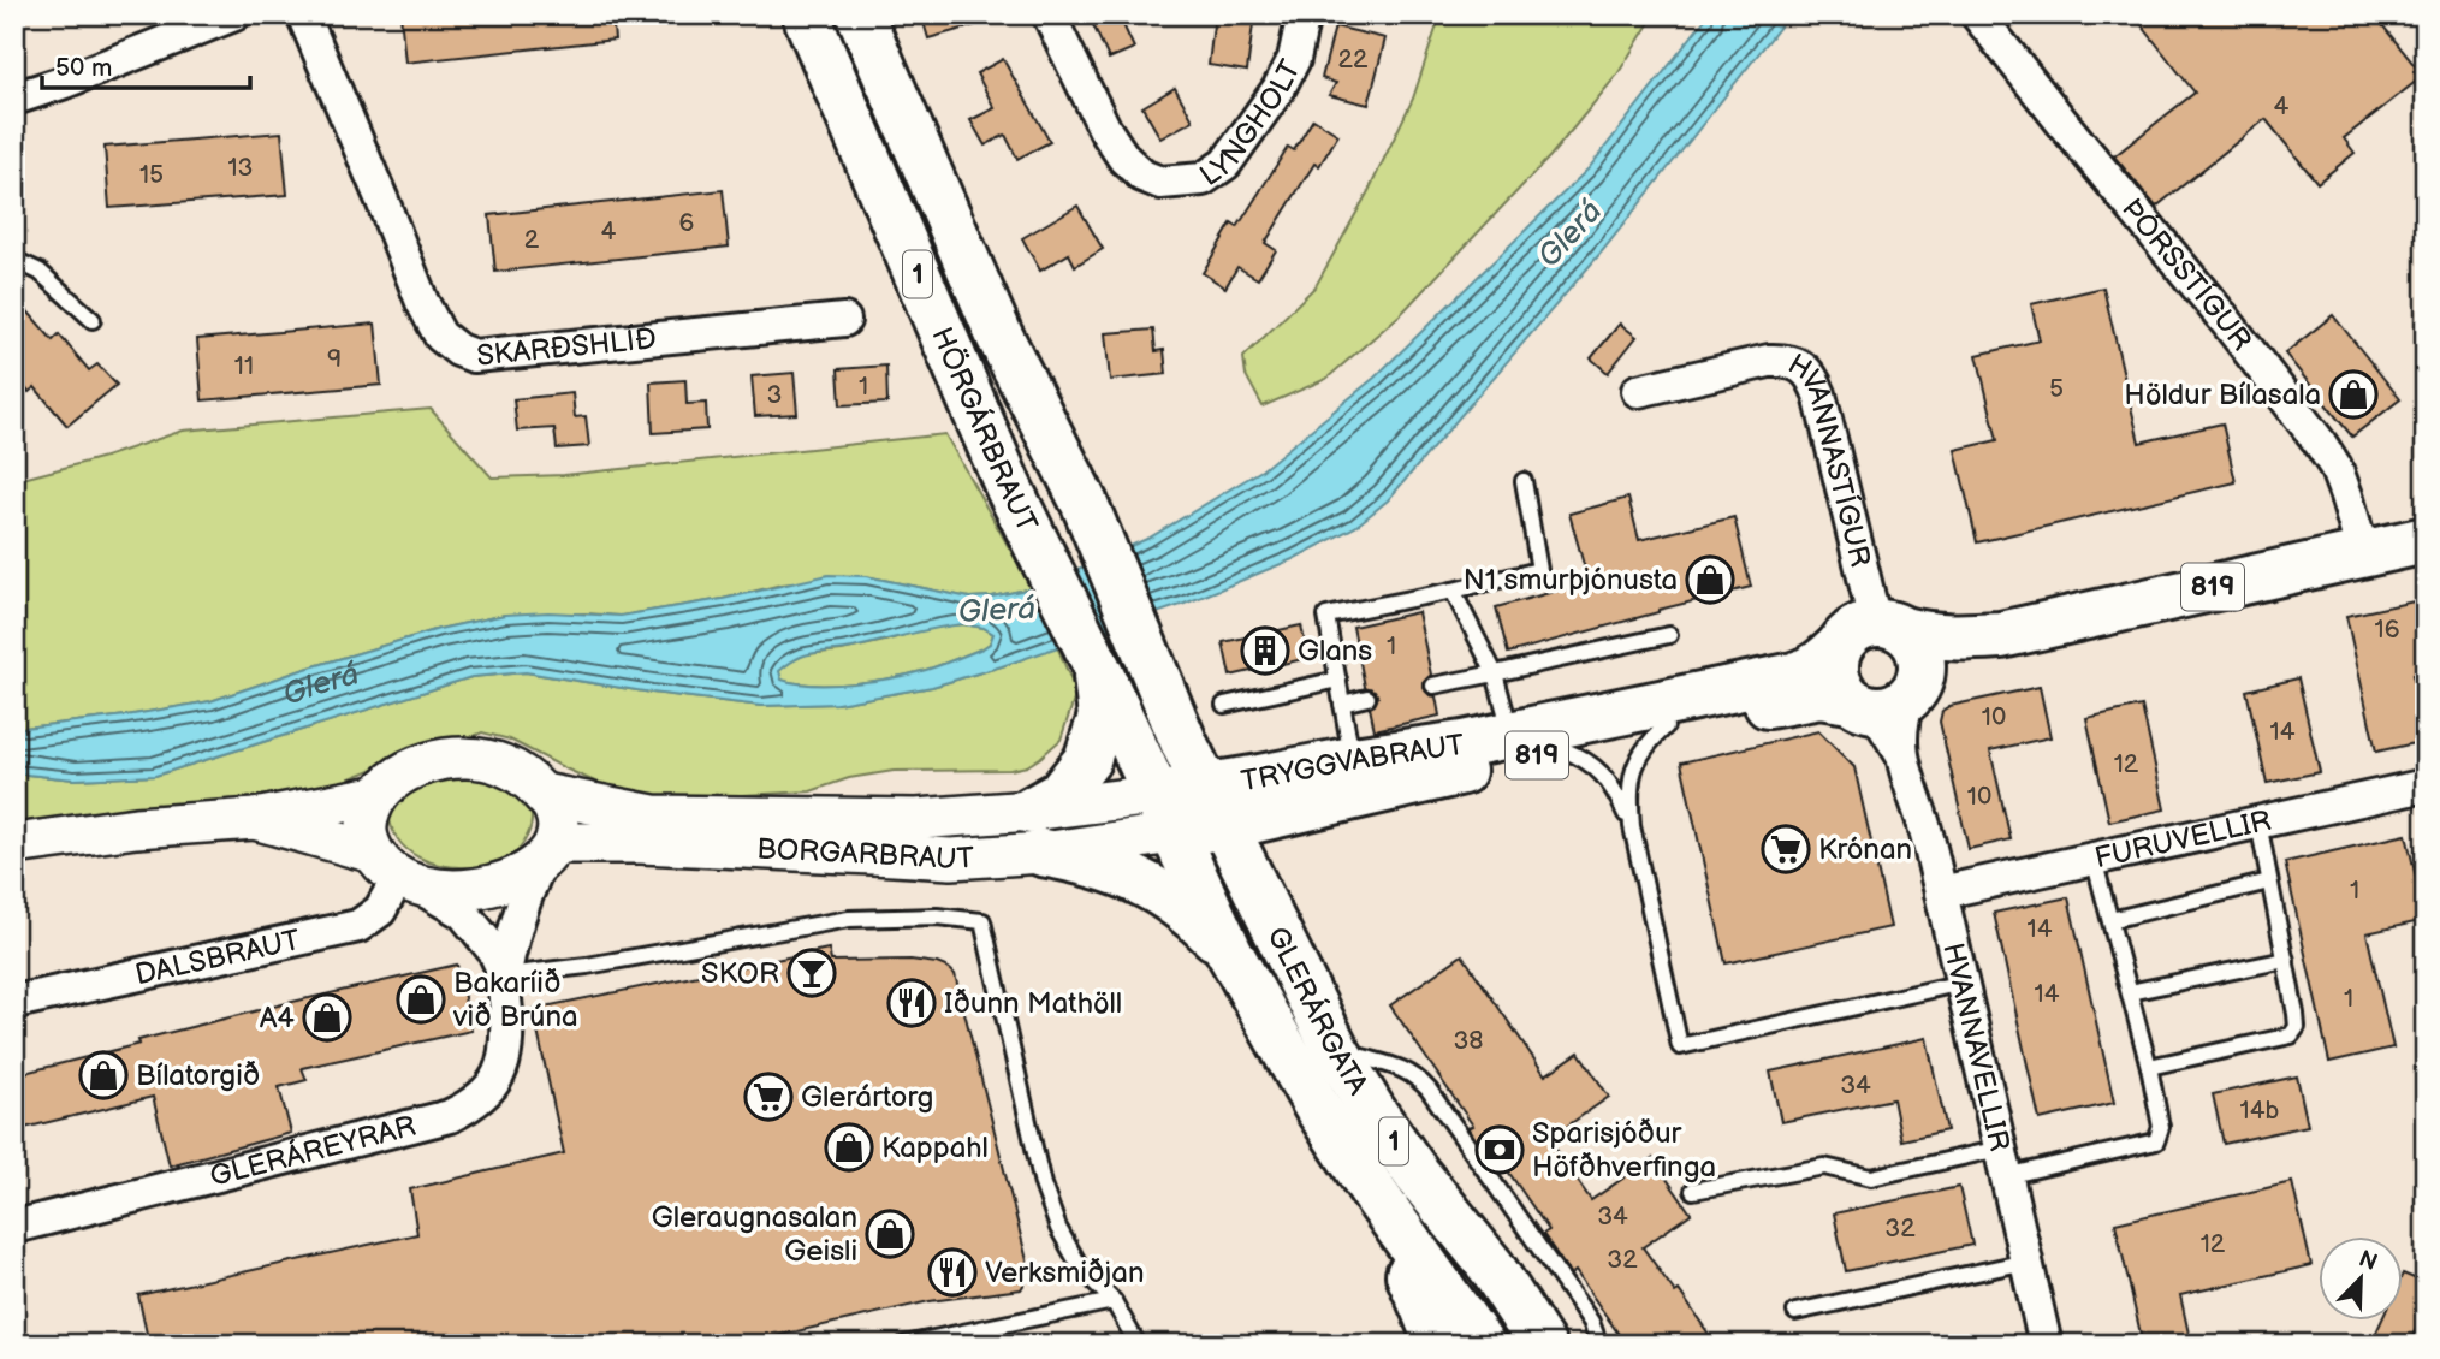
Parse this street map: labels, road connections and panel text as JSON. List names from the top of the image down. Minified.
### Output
{"streets":{"main road":["1","HÖRGÁRBRAUT","819","TRYGGVABRAUT","GLERÁRGATA"],"street":["LYNGHOLT","ÞÓRSSTÍGUR","SKARÐSHLÍÐ","HVANNASTÍGUR","FURUVELLIR","BORGARBRAUT","DALSBRAUT","HVANNAVELLIR","GLERÁREYRAR"]},"crossings":[["ÞÓRSSTÍGUR","819"],["HÖRGÁRBRAUT","TRYGGVABRAUT"],["HÖRGÁRBRAUT","BORGARBRAUT"],["HÖRGÁRBRAUT","GLERÁRGATA"],["HVANNASTÍGUR","819"],["HVANNASTÍGUR","TRYGGVABRAUT"],["HVANNASTÍGUR","HVANNAVELLIR"],["819","TRYGGVABRAUT"],["819","HVANNAVELLIR"],["TRYGGVABRAUT","BORGARBRAUT"],["TRYGGVABRAUT","GLERÁRGATA"],["TRYGGVABRAUT","HVANNAVELLIR"],["FURUVELLIR","HVANNAVELLIR"],["BORGARBRAUT","DALSBRAUT"],["BORGARBRAUT","GLERÁRGATA"],["BORGARBRAUT","GLERÁREYRAR"],["DALSBRAUT","GLERÁREYRAR"]],"water":["Glerá"],"places":{"shop":["Höldur Bílasala","N1 smurþjónusta","Bakaríið við Brúna","A4","Bílatorgið","Kappahl","Gleraugnasalan Geisli"],"building":["Glans"],"supermarket":["Krónan","Glerártorg"],"bar":["SKOR"],"restaurant":["Iðunn Mathöll","Verksmiðjan"],"bank":["Sparisjóður Höfðhverfinga"]},"house_numbers":["22","4","13","15","6","4","2","9","11","1","5","3","16","1","10","14","12","10","1","14","14","1","38","34","14b","34","32","12","32"],"scale_bar":"50 m","north":"top right"}
